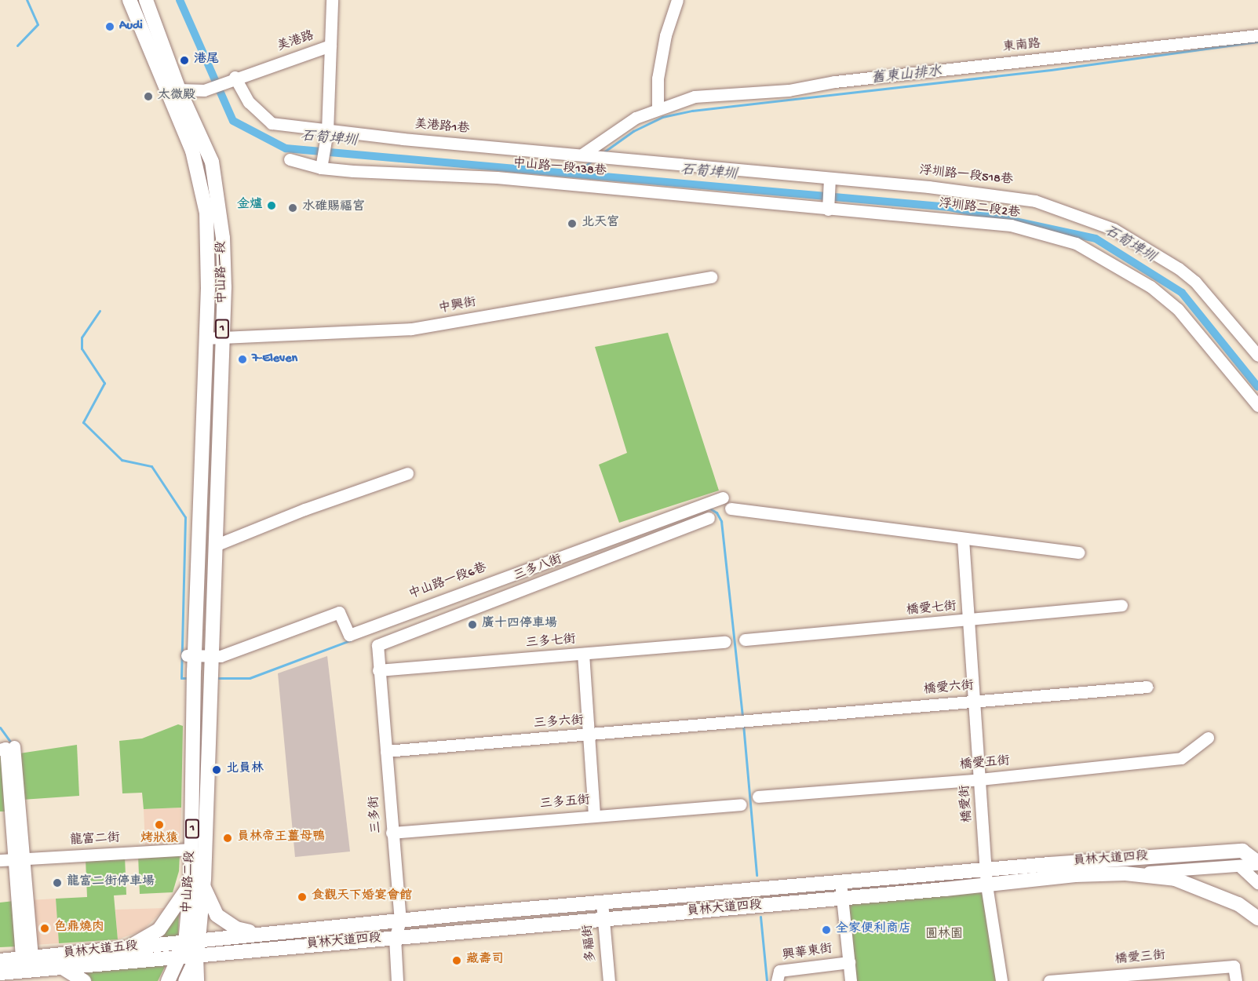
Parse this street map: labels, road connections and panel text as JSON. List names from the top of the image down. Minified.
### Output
{"streets":{"main road":["中山路一段","1","員林大道四段","中山路二段","員林大道五段"],"street":["美港路","東南路","美港路1巷","中山路一段138巷","浮圳路一段518巷","浮圳路二段2巷","中興街","三多八街","中山路一段6巷","橋愛七街","三多七街","橋愛六街","三多六街","橋愛五街","三多五街","橋愛街","三多街","龍富二街","多福街","興華東街","橋愛三街"]},"crossings":[["美港路","美港路1巷"],["美港路","中山路一段"],["美港路1巷","浮圳路一段518巷"],["中山路一段138巷","浮圳路二段2巷"],["中山路一段","中興街"],["中山路一段","中山路一段6巷"],["中山路一段","中山路二段"],["1","員林大道四段"],["1","中山路二段"],["1","員林大道五段"],["三多八街","三多街"],["橋愛七街","橋愛街"],["三多七街","三多街"],["橋愛六街","三多六街"],["橋愛六街","橋愛街"],["三多六街","三多街"],["橋愛五街","橋愛街"],["三多五街","三多街"],["橋愛街","員林大道四段"],["三多街","員林大道四段"],["龍富二街","中山路二段"],["員林大道四段","中山路二段"],["員林大道四段","多福街"],["員林大道四段","員林大道五段"],["中山路二段","員林大道五段"]],"water":["舊東山排水","石筍埤圳"],"parks":["圓林園"],"places":["Audi","港尾","太微殿","金爐","水碓賜福宮","北天宮","7-Eleven","廣十四停車場","北員林","烤狀猿","員林帝王薑母鴨","龍富二街停車場","食觀天下婚宴會館","色鼎燒肉","全家便利商店","藏壽司"]}
